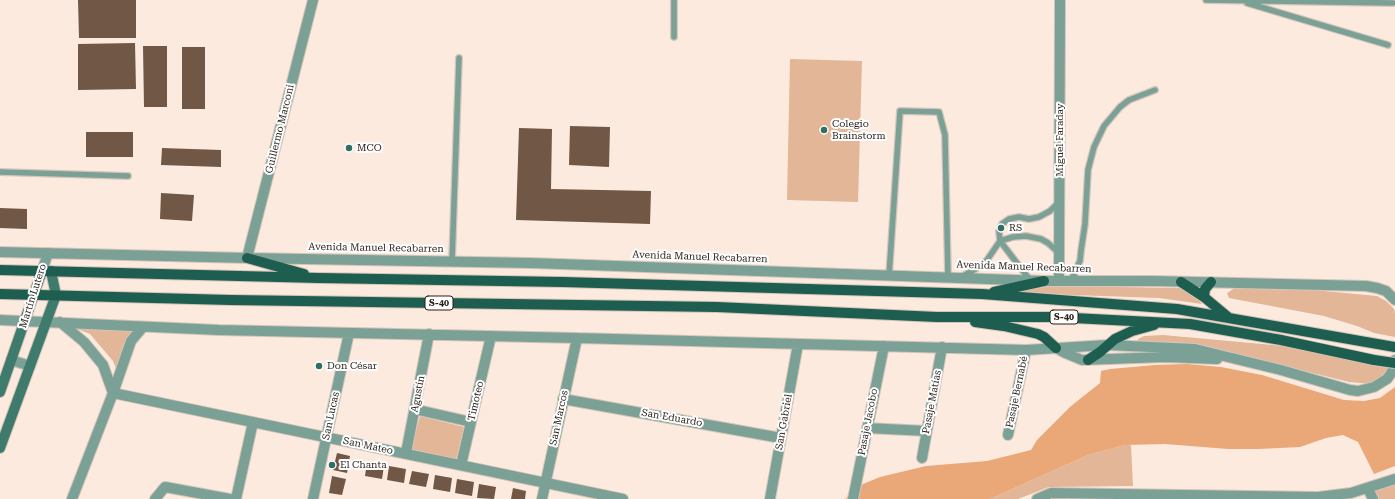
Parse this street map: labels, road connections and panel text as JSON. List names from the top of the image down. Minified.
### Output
{"streets":{"main road":["Martín Lutero","S-40"],"street":["Guillermo Marconi","Miguel Faraday","Avenida Manuel Recabarren","Pasaje Bernabé","Agustín","Timoteo","Pasaje Matías","San Lucas","San Marcos","San Eduardo","San Gabriel","Pasaje Jacobo","San Mateo"]},"crossings":[["Guillermo Marconi","Avenida Manuel Recabarren"],["Miguel Faraday","Avenida Manuel Recabarren"],["Avenida Manuel Recabarren","Martín Lutero"],["Martín Lutero","S-40"],["Agustín","San Mateo"],["Timoteo","San Mateo"],["San Lucas","San Mateo"],["San Marcos","San Eduardo"],["San Marcos","San Mateo"],["San Eduardo","San Gabriel"]],"places":["Colegio Brainstorm","MCO","RS","Don César","El Chanta"]}
